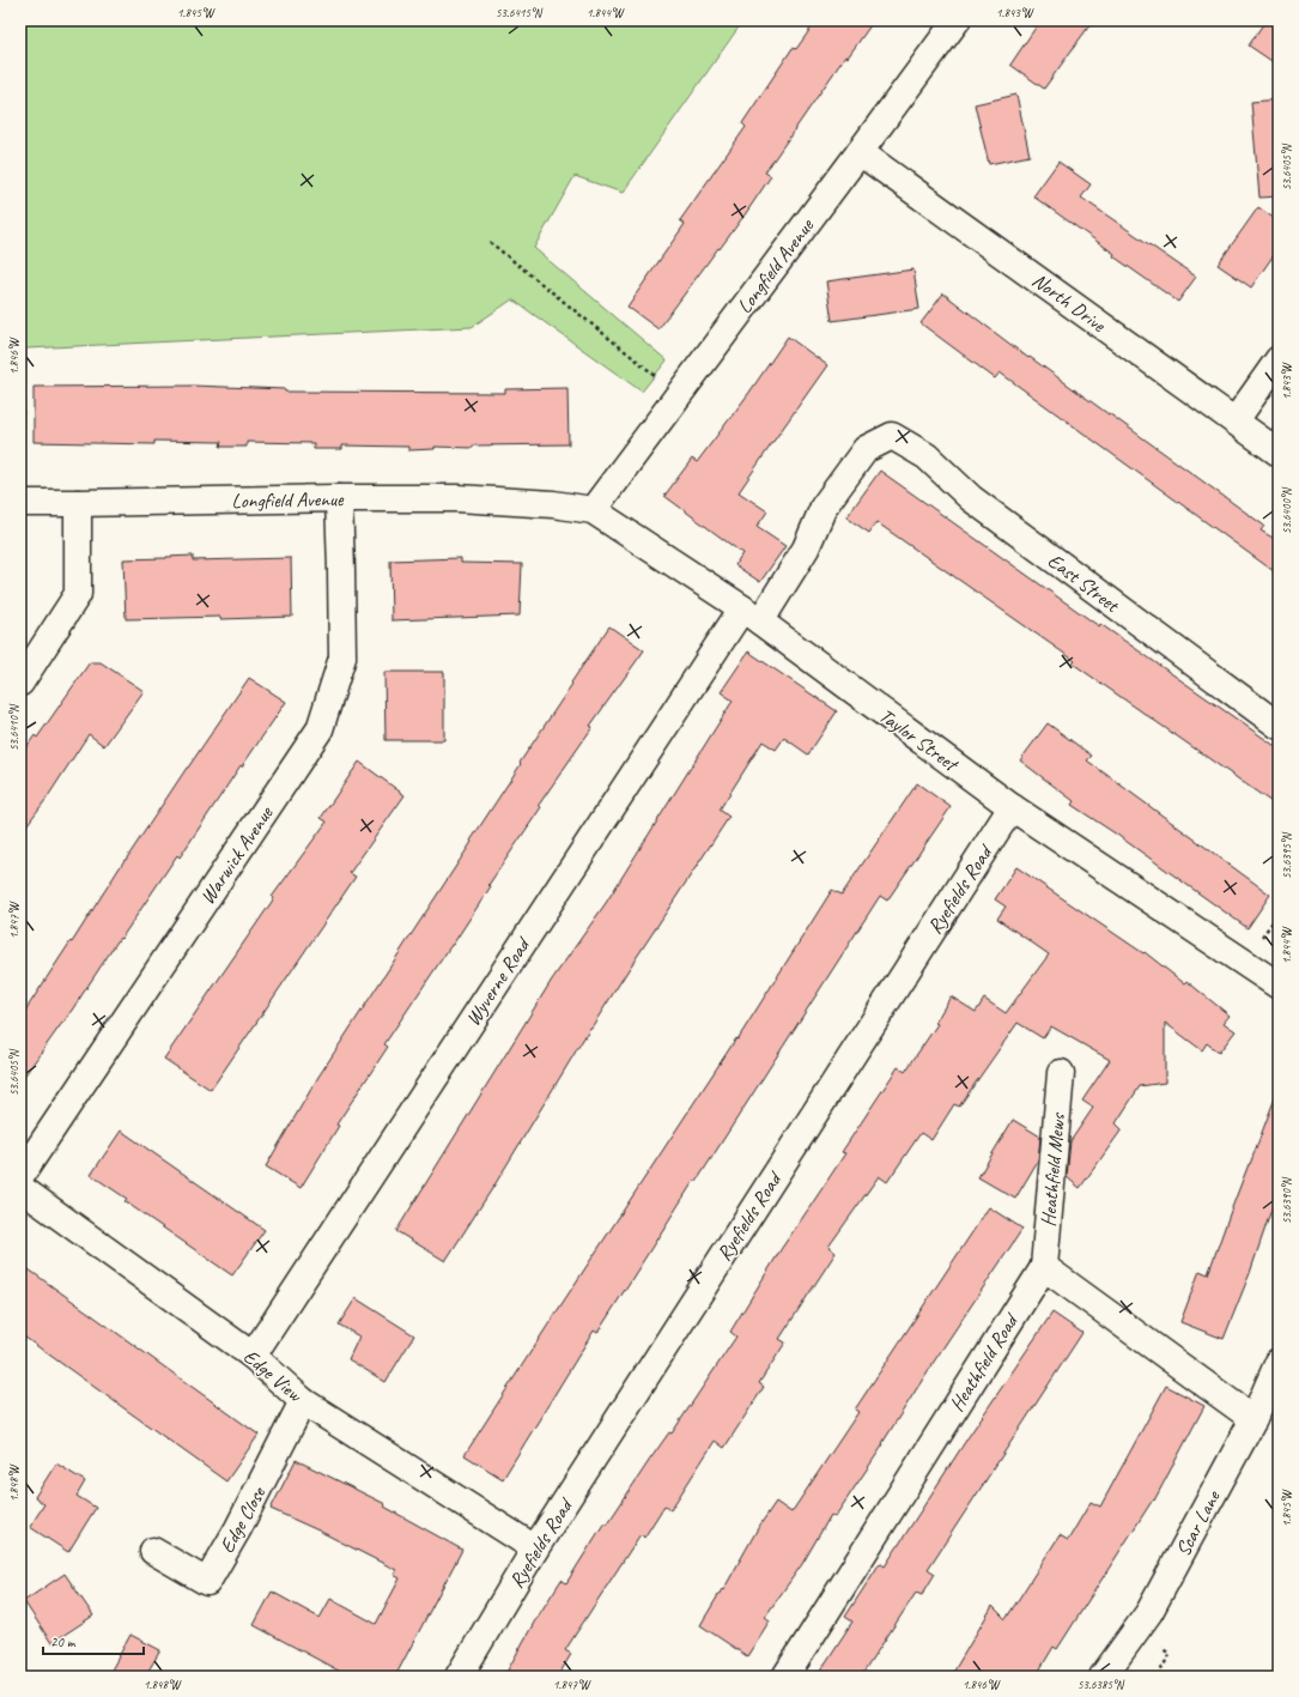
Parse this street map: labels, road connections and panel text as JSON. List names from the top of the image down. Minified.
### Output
{"streets":{"street":["Longfield Avenue","North Drive","East Street","Taylor Street","Warwick Avenue","Ryefields Road","Wyverne Road","Heathfield Mews","Heathfield Road","Edge View","Edge Close","Scar Lane"]},"crossings":[["Longfield Avenue","North Drive"],["Longfield Avenue","Taylor Street"],["Longfield Avenue","Warwick Avenue"],["East Street","Wyverne Road"],["Taylor Street","Ryefields Road"],["Taylor Street","Wyverne Road"],["Ryefields Road","Edge View"],["Wyverne Road","Edge View"],["Heathfield Mews","Heathfield Road"],["Edge View","Edge Close"]],"scale_bar":"20 m","coordinates":["1.845°W","53.6415°N","1.844°W","1.843°W","53.6405°N","1.846°W","53.6400°N","53.6410°N","53.6395°N","1.847°W","53.6390°N","1.848°W","53.6385°N"]}
